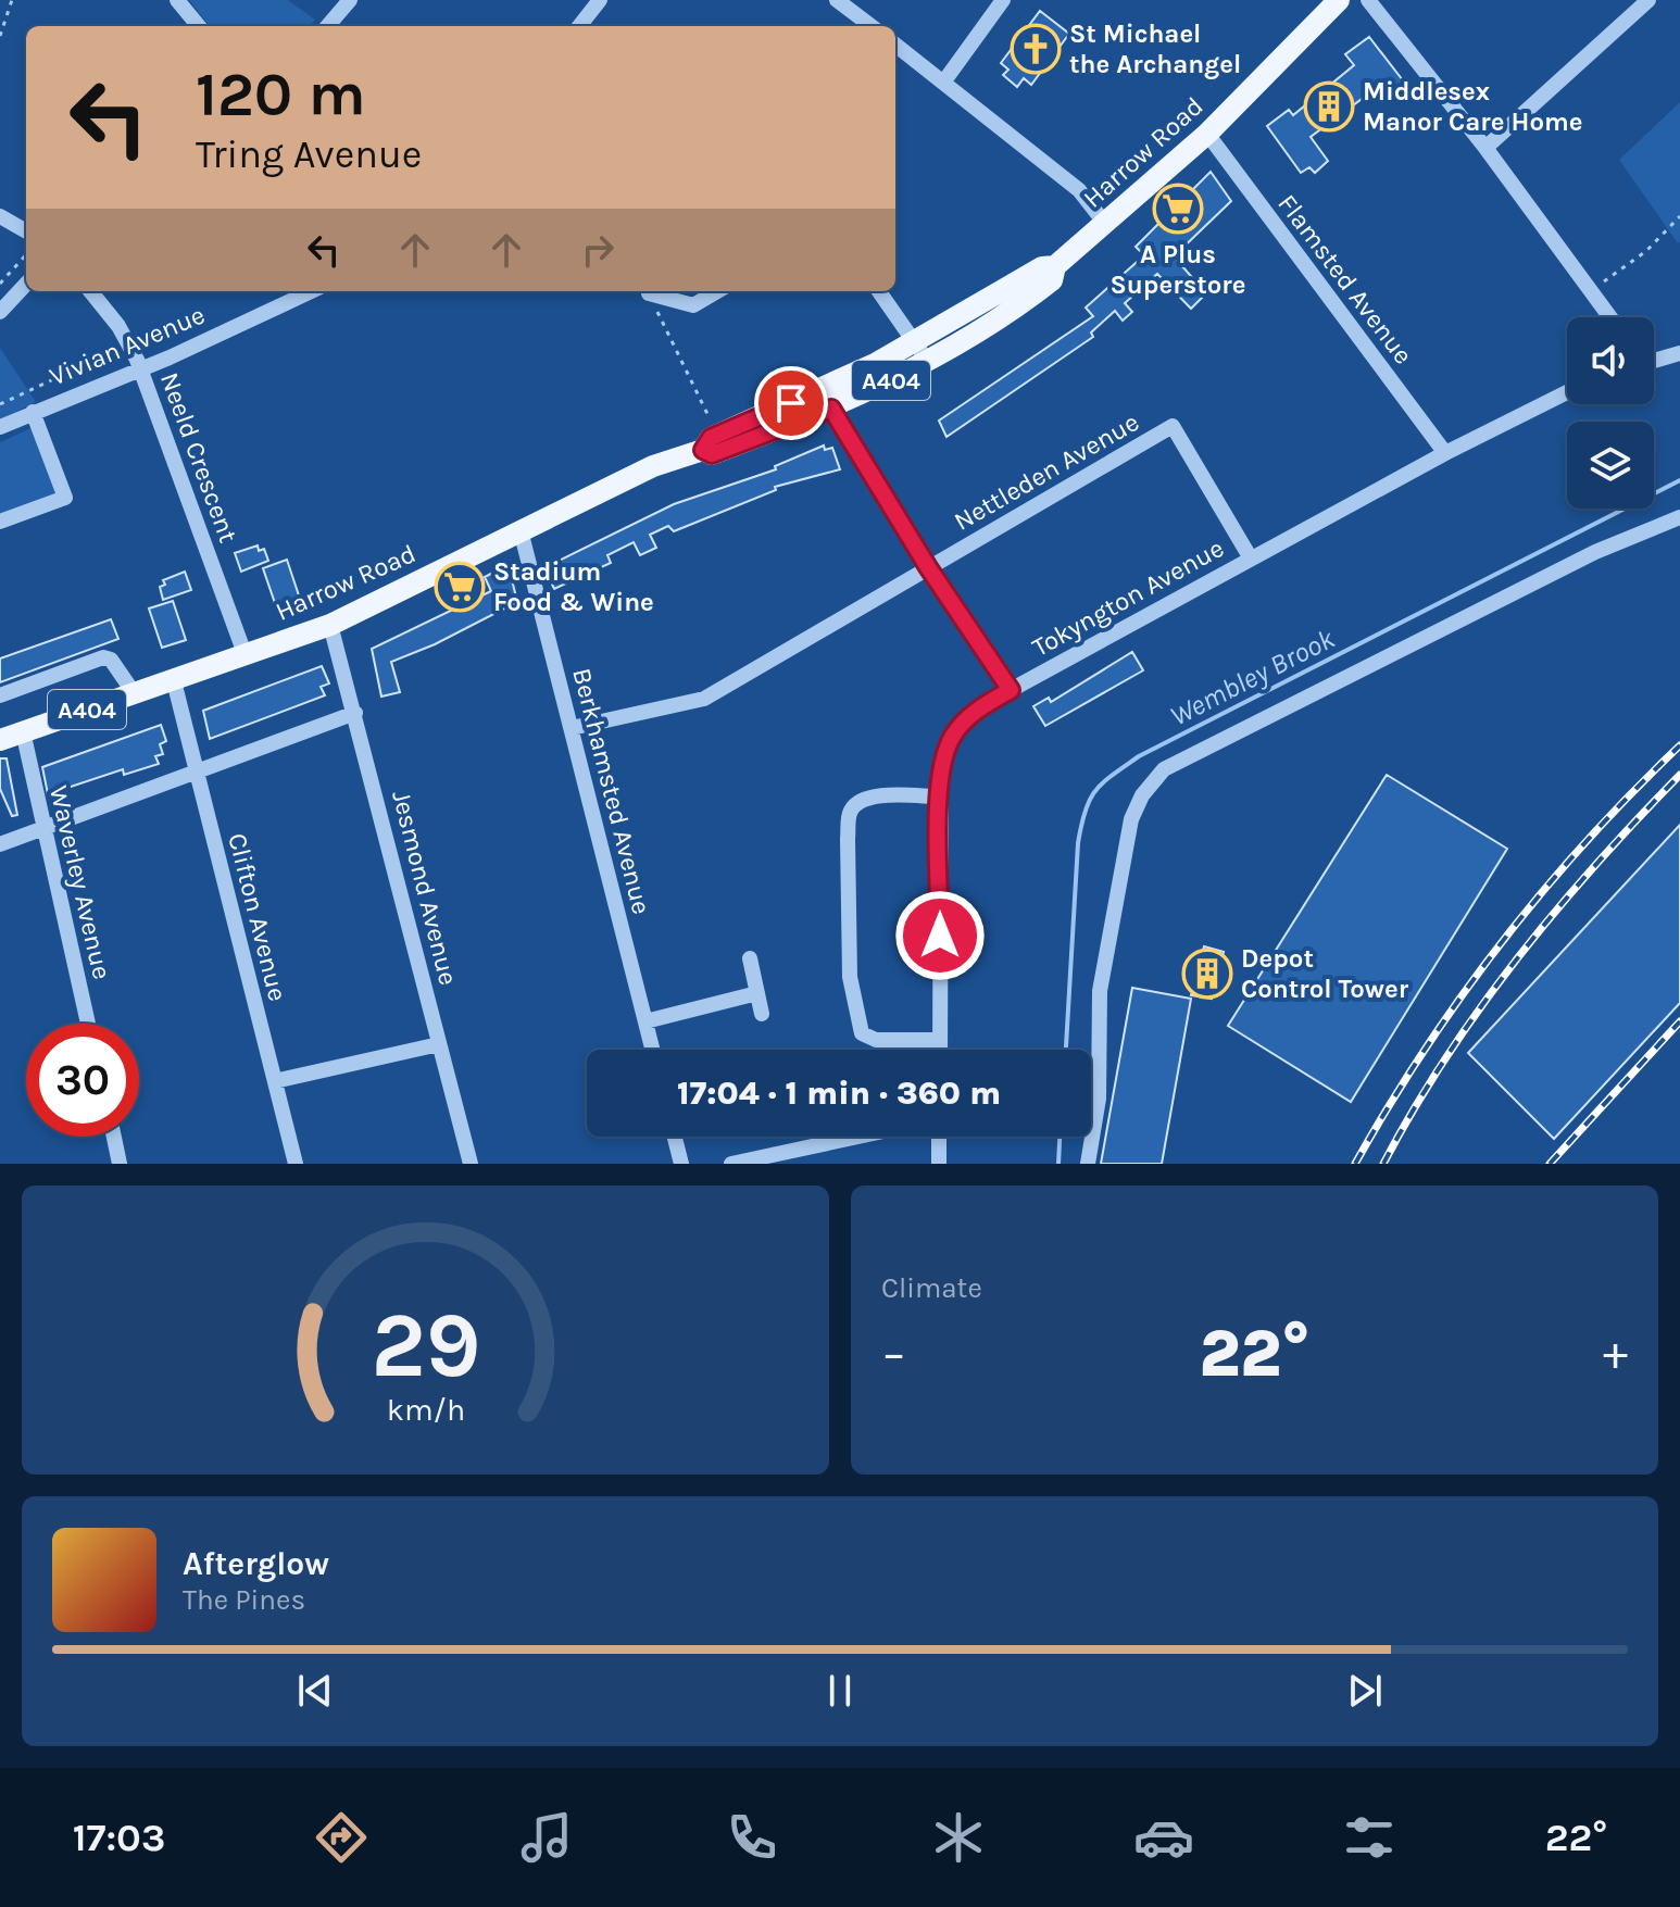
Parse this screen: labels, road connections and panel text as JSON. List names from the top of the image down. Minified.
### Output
{"streets":{"main road":["Harrow Road","A404"],"street":["Flamsted Avenue","Vivian Avenue","Neeld Crescent","Nettleden Avenue","Tokyngton Avenue","Berkhamsted Avenue","Waverley Avenue","Jesmond Avenue","Clifton Avenue"]},"crossings":[["Harrow Road","Flamsted Avenue"],["Harrow Road","Neeld Crescent"],["Harrow Road","Berkhamsted Avenue"],["Harrow Road","Waverley Avenue"],["Harrow Road","Jesmond Avenue"],["Harrow Road","Clifton Avenue"],["Flamsted Avenue","Tokyngton Avenue"],["Vivian Avenue","Neeld Crescent"],["Nettleden Avenue","Tokyngton Avenue"],["Nettleden Avenue","Berkhamsted Avenue"]],"water":["Wembley Brook"],"places":{"church":["St Michael the Archangel"],"building":["Middlesex Manor Care Home","Depot Control Tower"],"supermarket":["A Plus Superstore","Stadium Food & Wine"]},"page":{"turn":["120 m","Tring Avenue"],"limit":"30","trip":"17:04 · 1 min · 360 m","tile":"Climate","heat":["−","22°","+"],"song":["Afterglow","The Pines"],"tabs":["17:03","22°"],"gauge":["29","km/h"]}}
